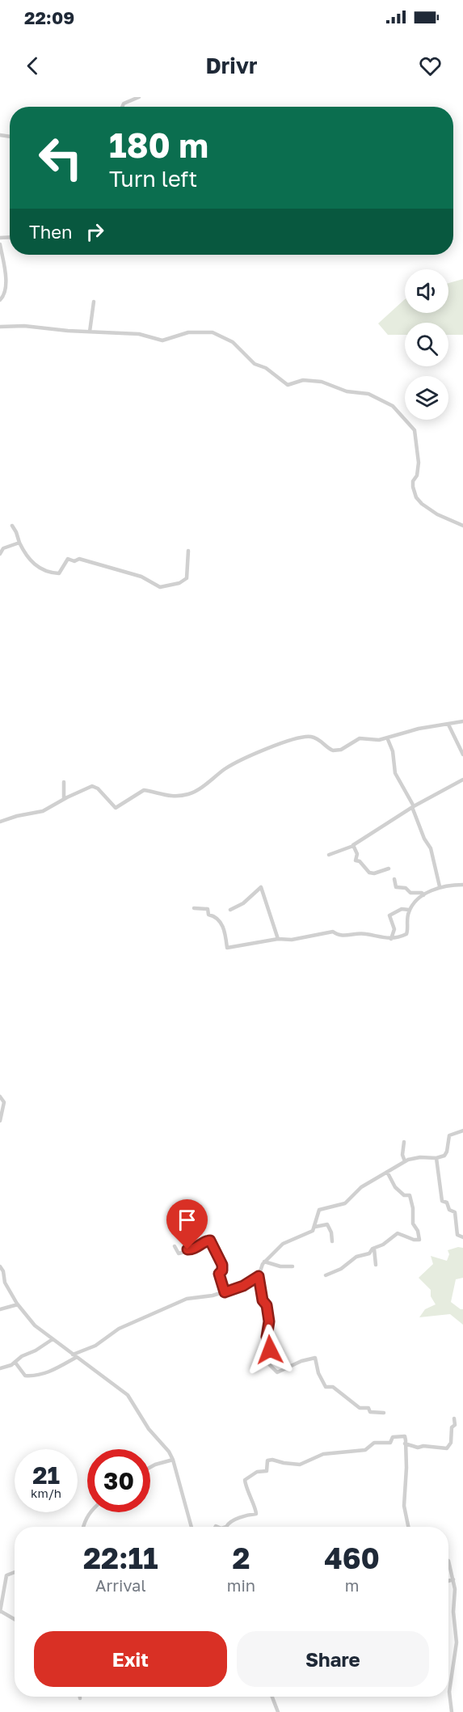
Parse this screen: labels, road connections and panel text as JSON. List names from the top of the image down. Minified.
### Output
{"page":{"status":"22:09","header":"Drivr","turn":["180 m","Turn left"],"then":"Then","speed":"21 km/h","limit":"30","eta":["22:11","Arrival","2","min","460","m"],"buttons":["Exit","Share"]}}
